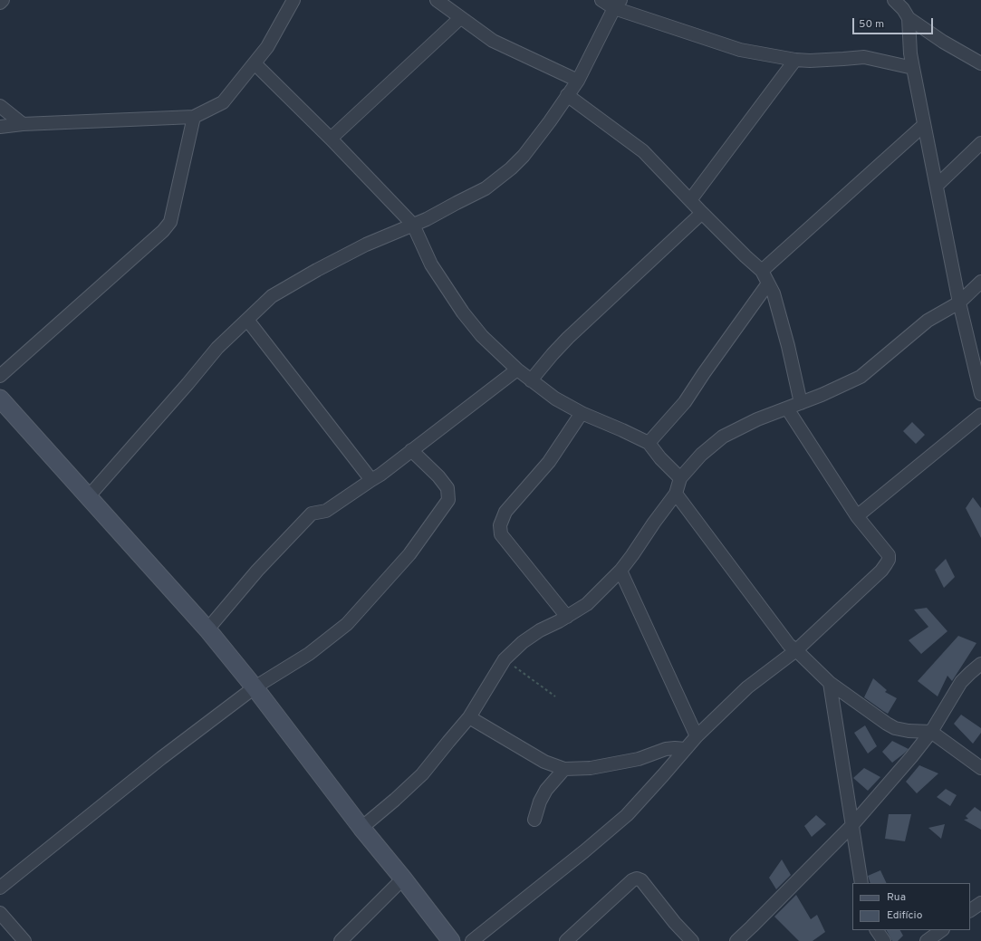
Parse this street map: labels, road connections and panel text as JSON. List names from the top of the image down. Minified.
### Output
{"legend":["Rua","Edifício"],"scale_bar":"50 m"}
